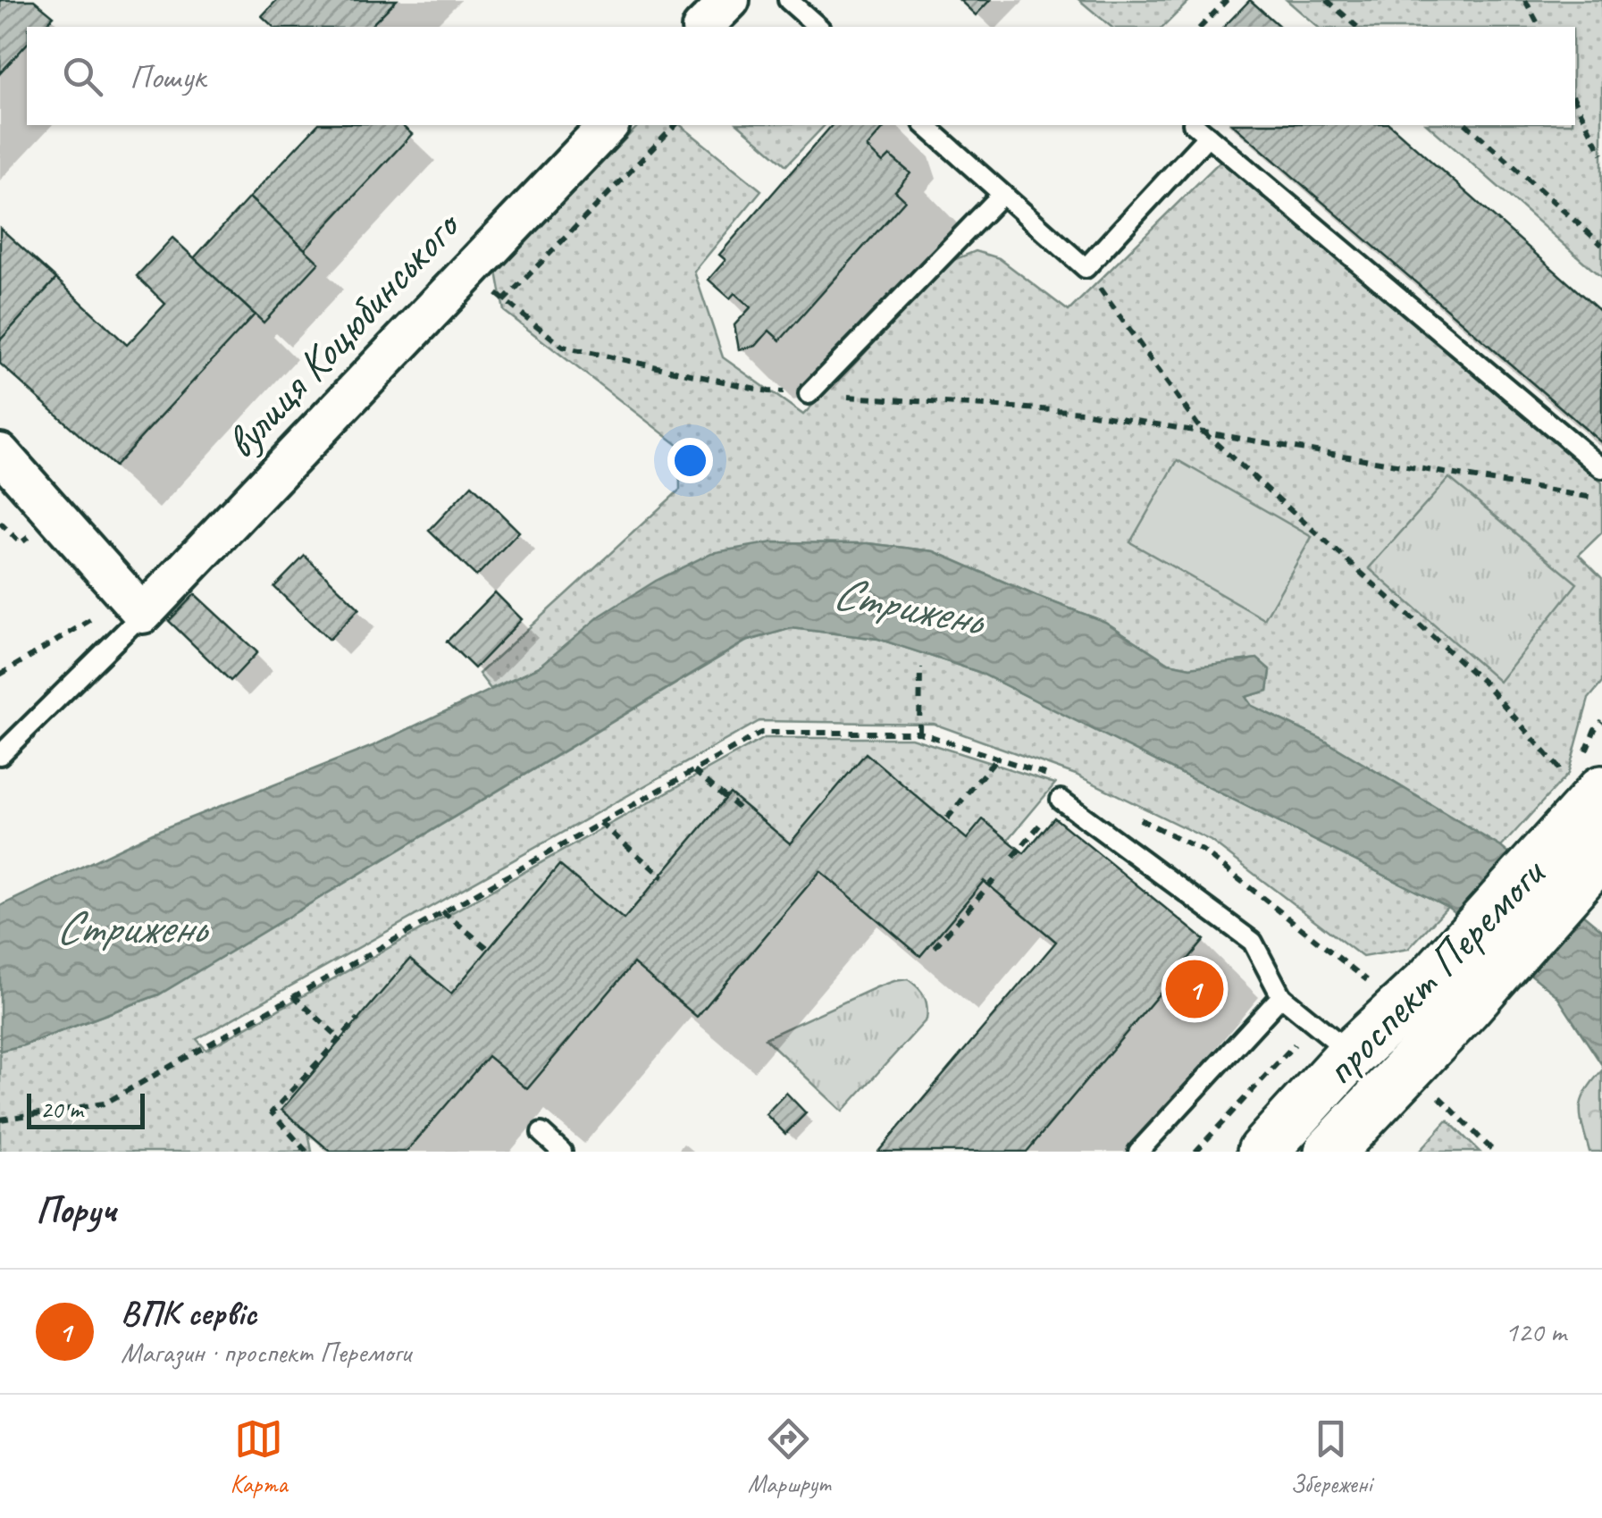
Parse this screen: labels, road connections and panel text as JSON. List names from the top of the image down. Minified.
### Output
{"streets":{"main road":["проспект Перемоги"],"street":["вулиця Коцюбинського"]},"water":["Стрижень"],"scale_bar":"20 m","page":{"search":"Пошук","pins":"1","scale":"20 m","heading":"Поруч","list":[{"mark":"1","name":"ВПК сервіс","note":"Магазин · проспект Перемоги","value":"120 m"}],"nav":["Карта","Маршрут","Збережені"]}}
